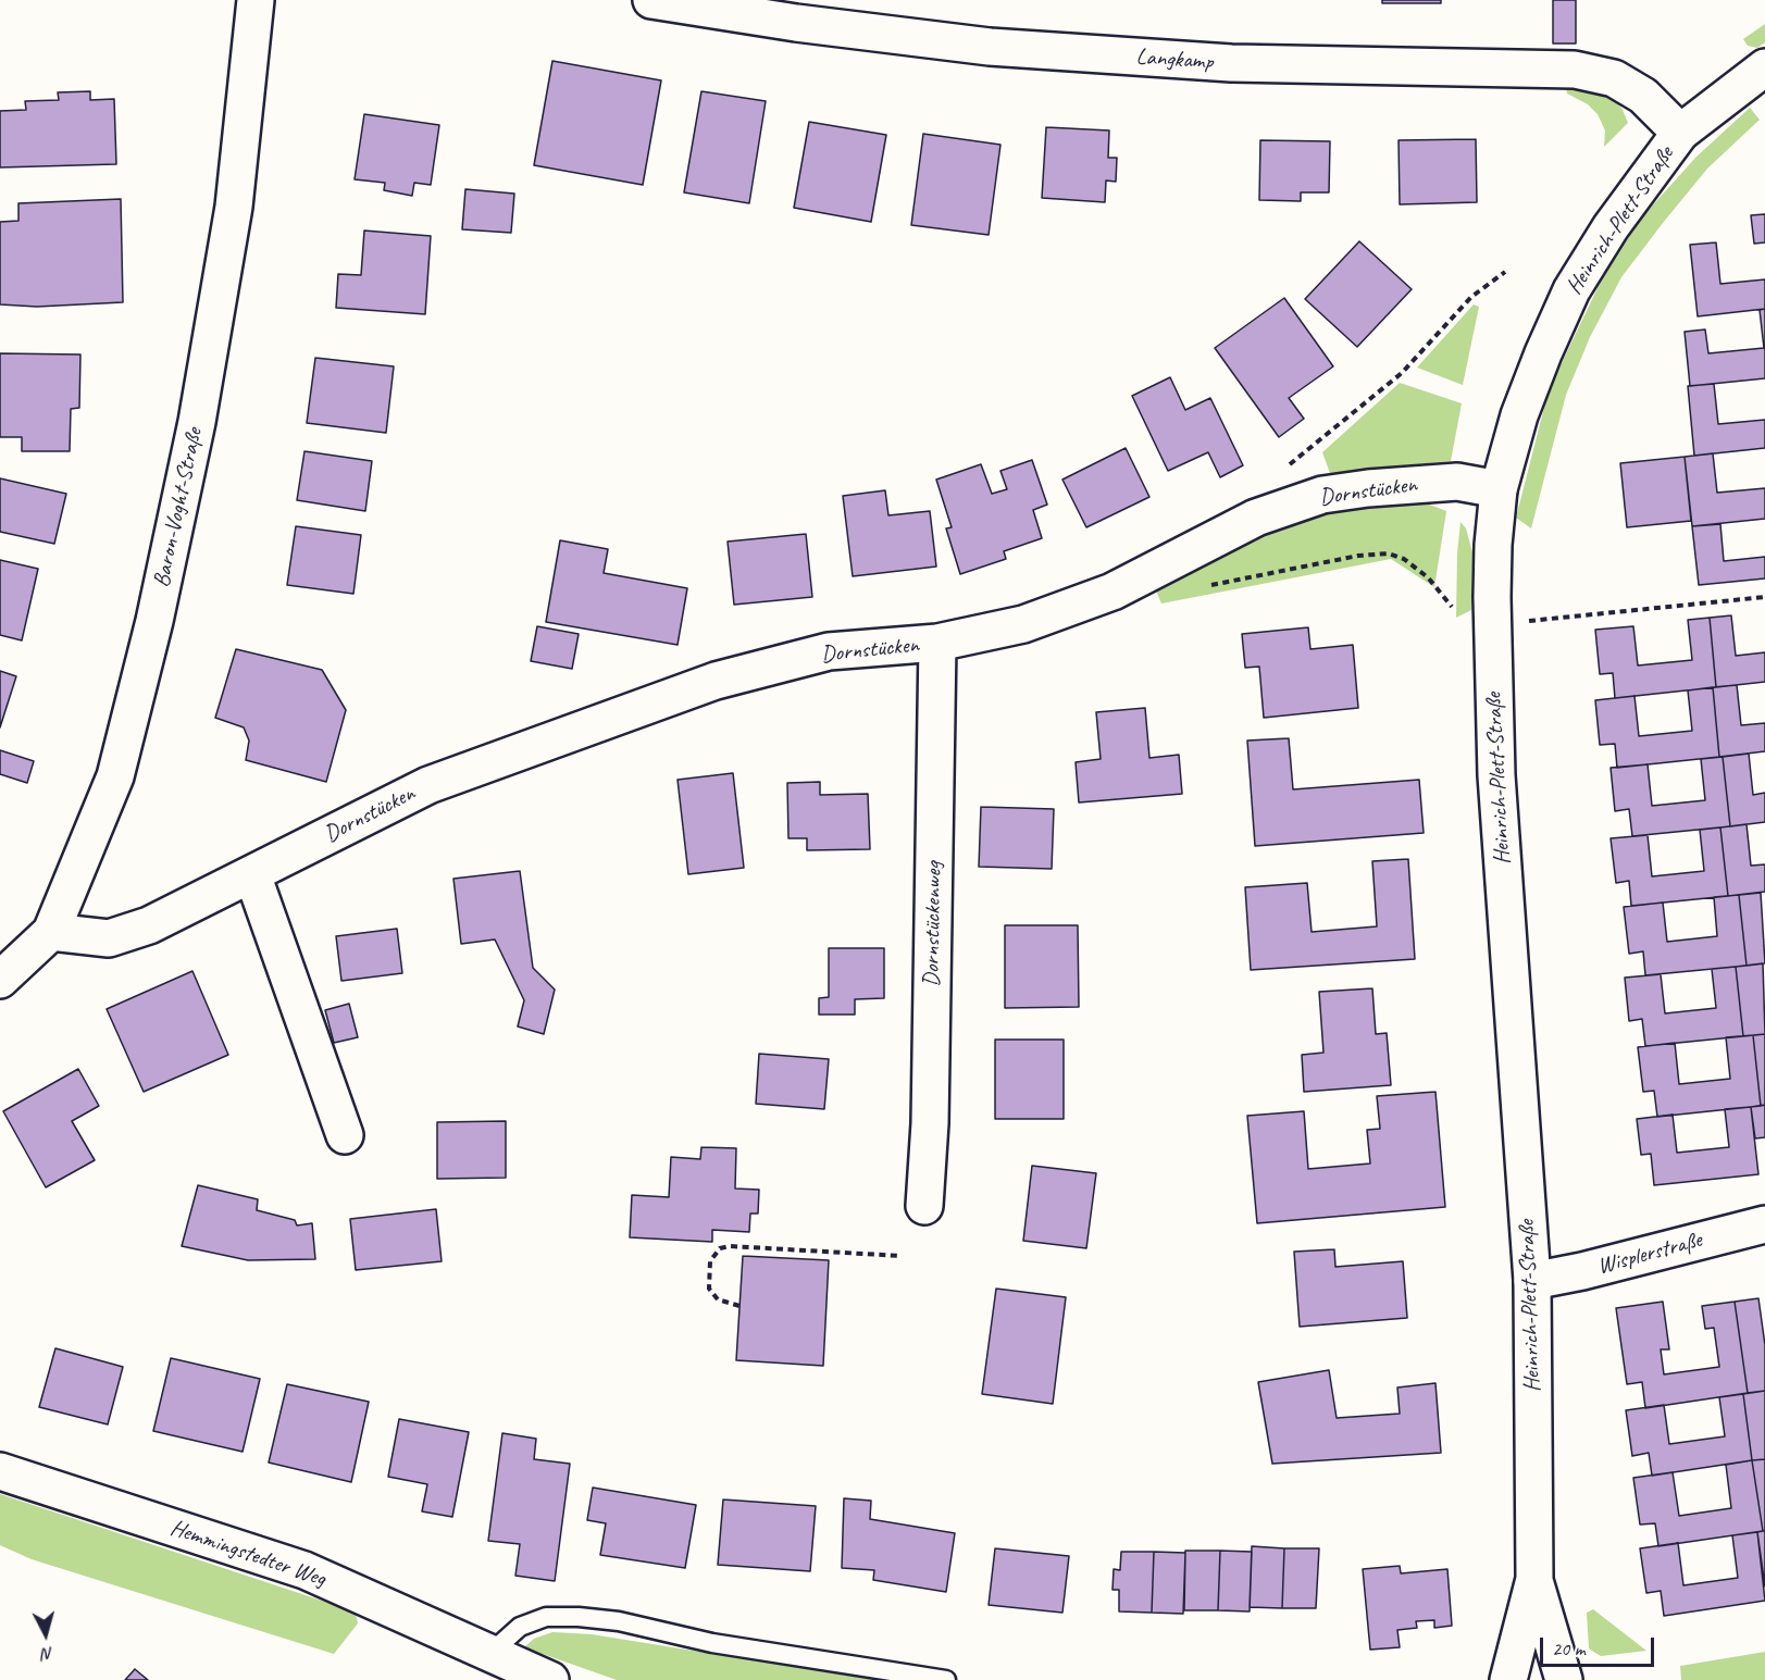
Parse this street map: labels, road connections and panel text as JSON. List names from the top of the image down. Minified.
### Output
{"streets":{"street":["Langkamp","Heinrich-Plett-Straße","Dornstücken","Baron-Voght-Straße","Dornstückenweg","Wisplerstraße","Hemmingstedter Weg"]},"crossings":[["Langkamp","Heinrich-Plett-Straße"],["Heinrich-Plett-Straße","Dornstücken"],["Heinrich-Plett-Straße","Wisplerstraße"],["Dornstücken","Baron-Voght-Straße"],["Dornstücken","Dornstückenweg"]],"scale_bar":"20 m","north":"bottom"}
